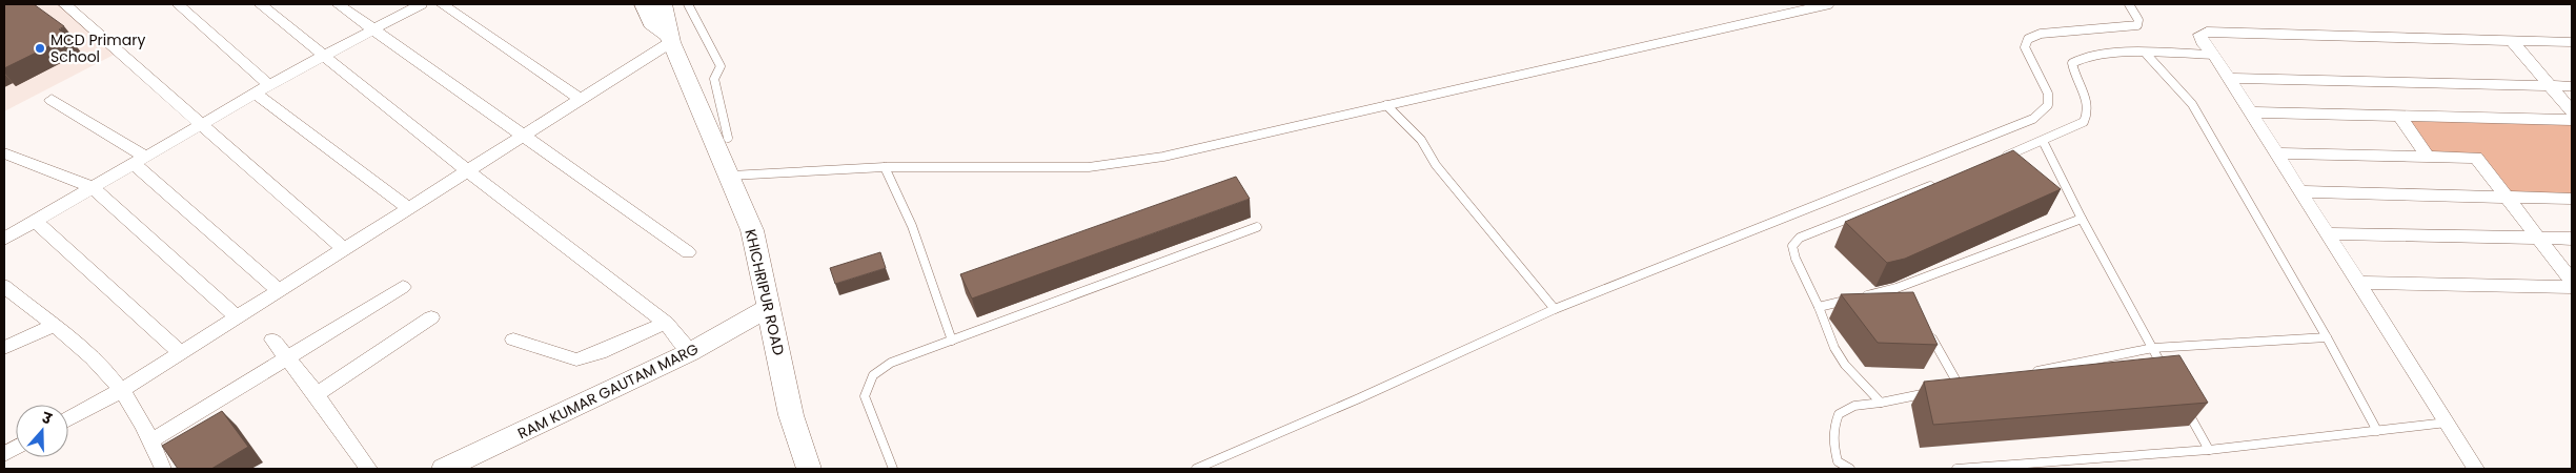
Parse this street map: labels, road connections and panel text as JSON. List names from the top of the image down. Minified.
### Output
{"streets":{"main road":["KHICHRIPUR ROAD","RAM KUMAR GAUTAM MARG"]},"crossings":[["KHICHRIPUR ROAD","RAM KUMAR GAUTAM MARG"]],"places":["MCD Primary School"],"north":"top"}
